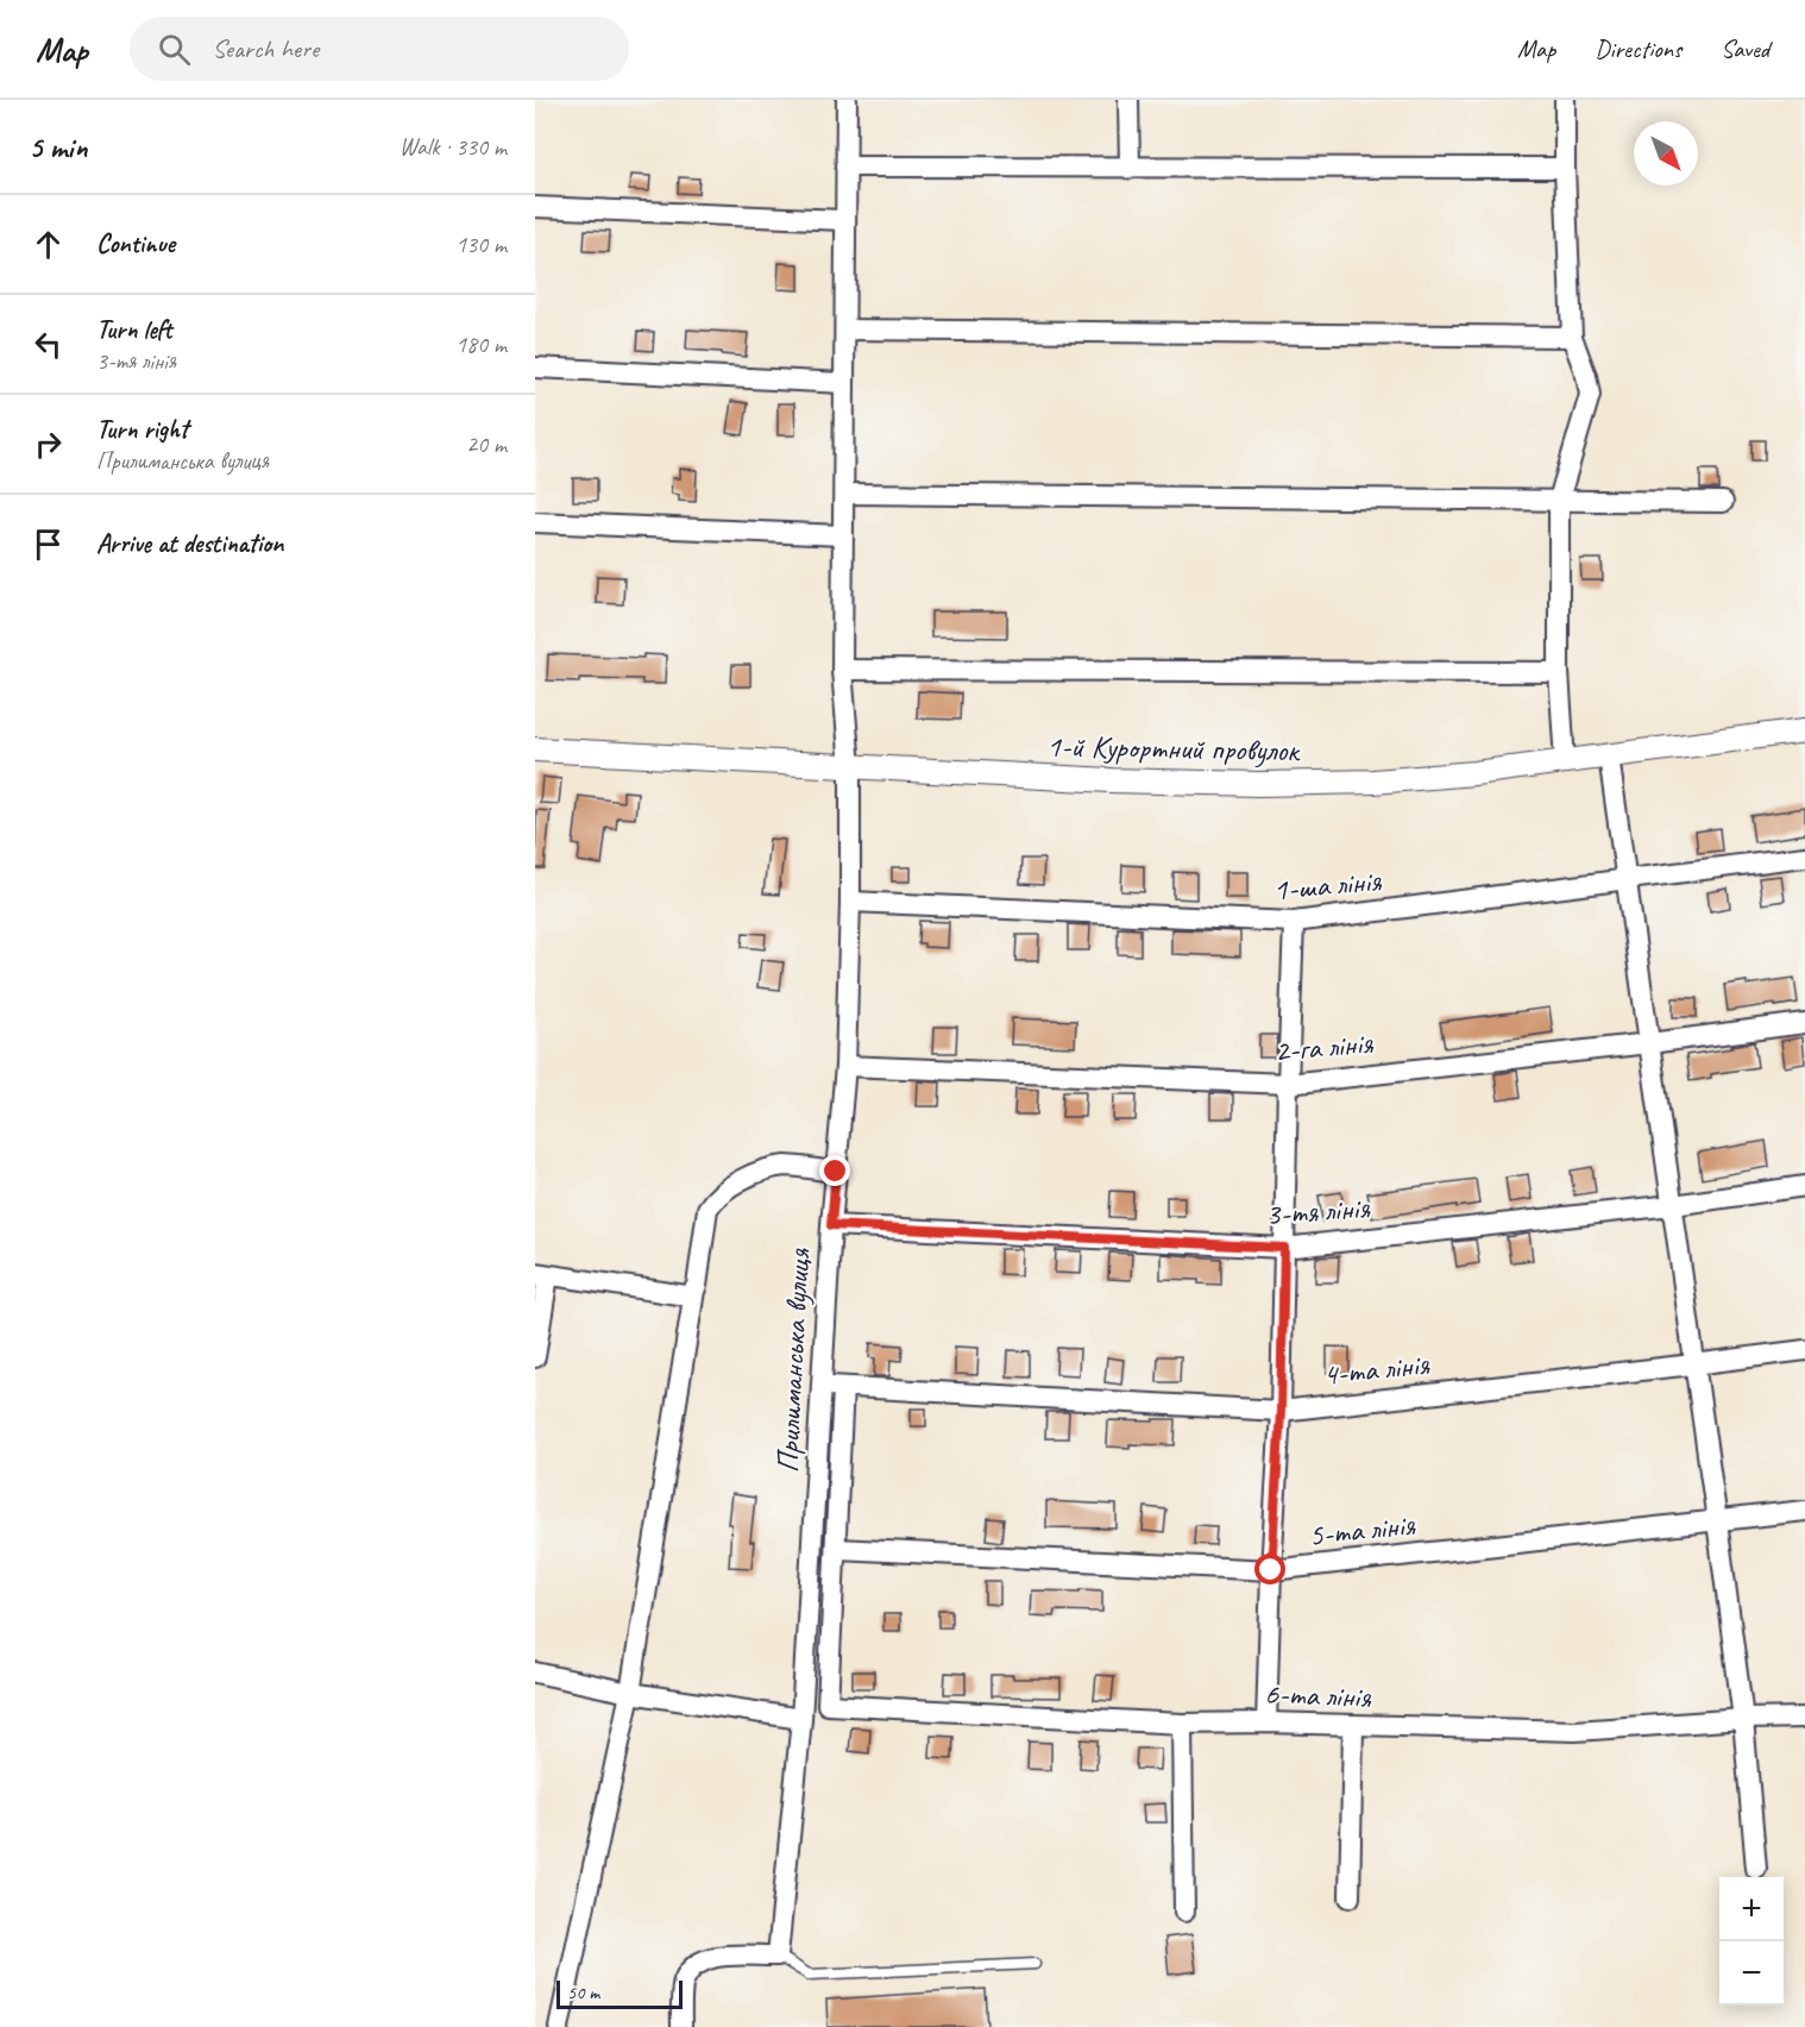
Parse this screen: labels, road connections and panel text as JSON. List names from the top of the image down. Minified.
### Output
{"streets":{"street":["1-й Курортний провулок","1-ша лінія","2-га лінія","3-тя лінія","Прилиманська вулиця","4-та лінія","5-та лінія","6-та лінія"]},"crossings":[["1-й Курортний провулок","Прилиманська вулиця"],["1-ша лінія","Прилиманська вулиця"],["2-га лінія","Прилиманська вулиця"],["3-тя лінія","Прилиманська вулиця"],["Прилиманська вулиця","4-та лінія"],["5-та лінія","6-та лінія"]],"scale_bar":"50 m","north":"bottom right","page":{"header":"Map","search":"Search here","nav":["Map","Directions","Saved"],"heading":["5 min","Walk · 330 m"],"list":[["Continue","130 m"],["Turn left","3-тя лінія","180 m"],["Turn right","Прилиманська вулиця","20 m"],"Arrive at destination"],"map_buttons":["+","−"],"scale":"50 m"}}
